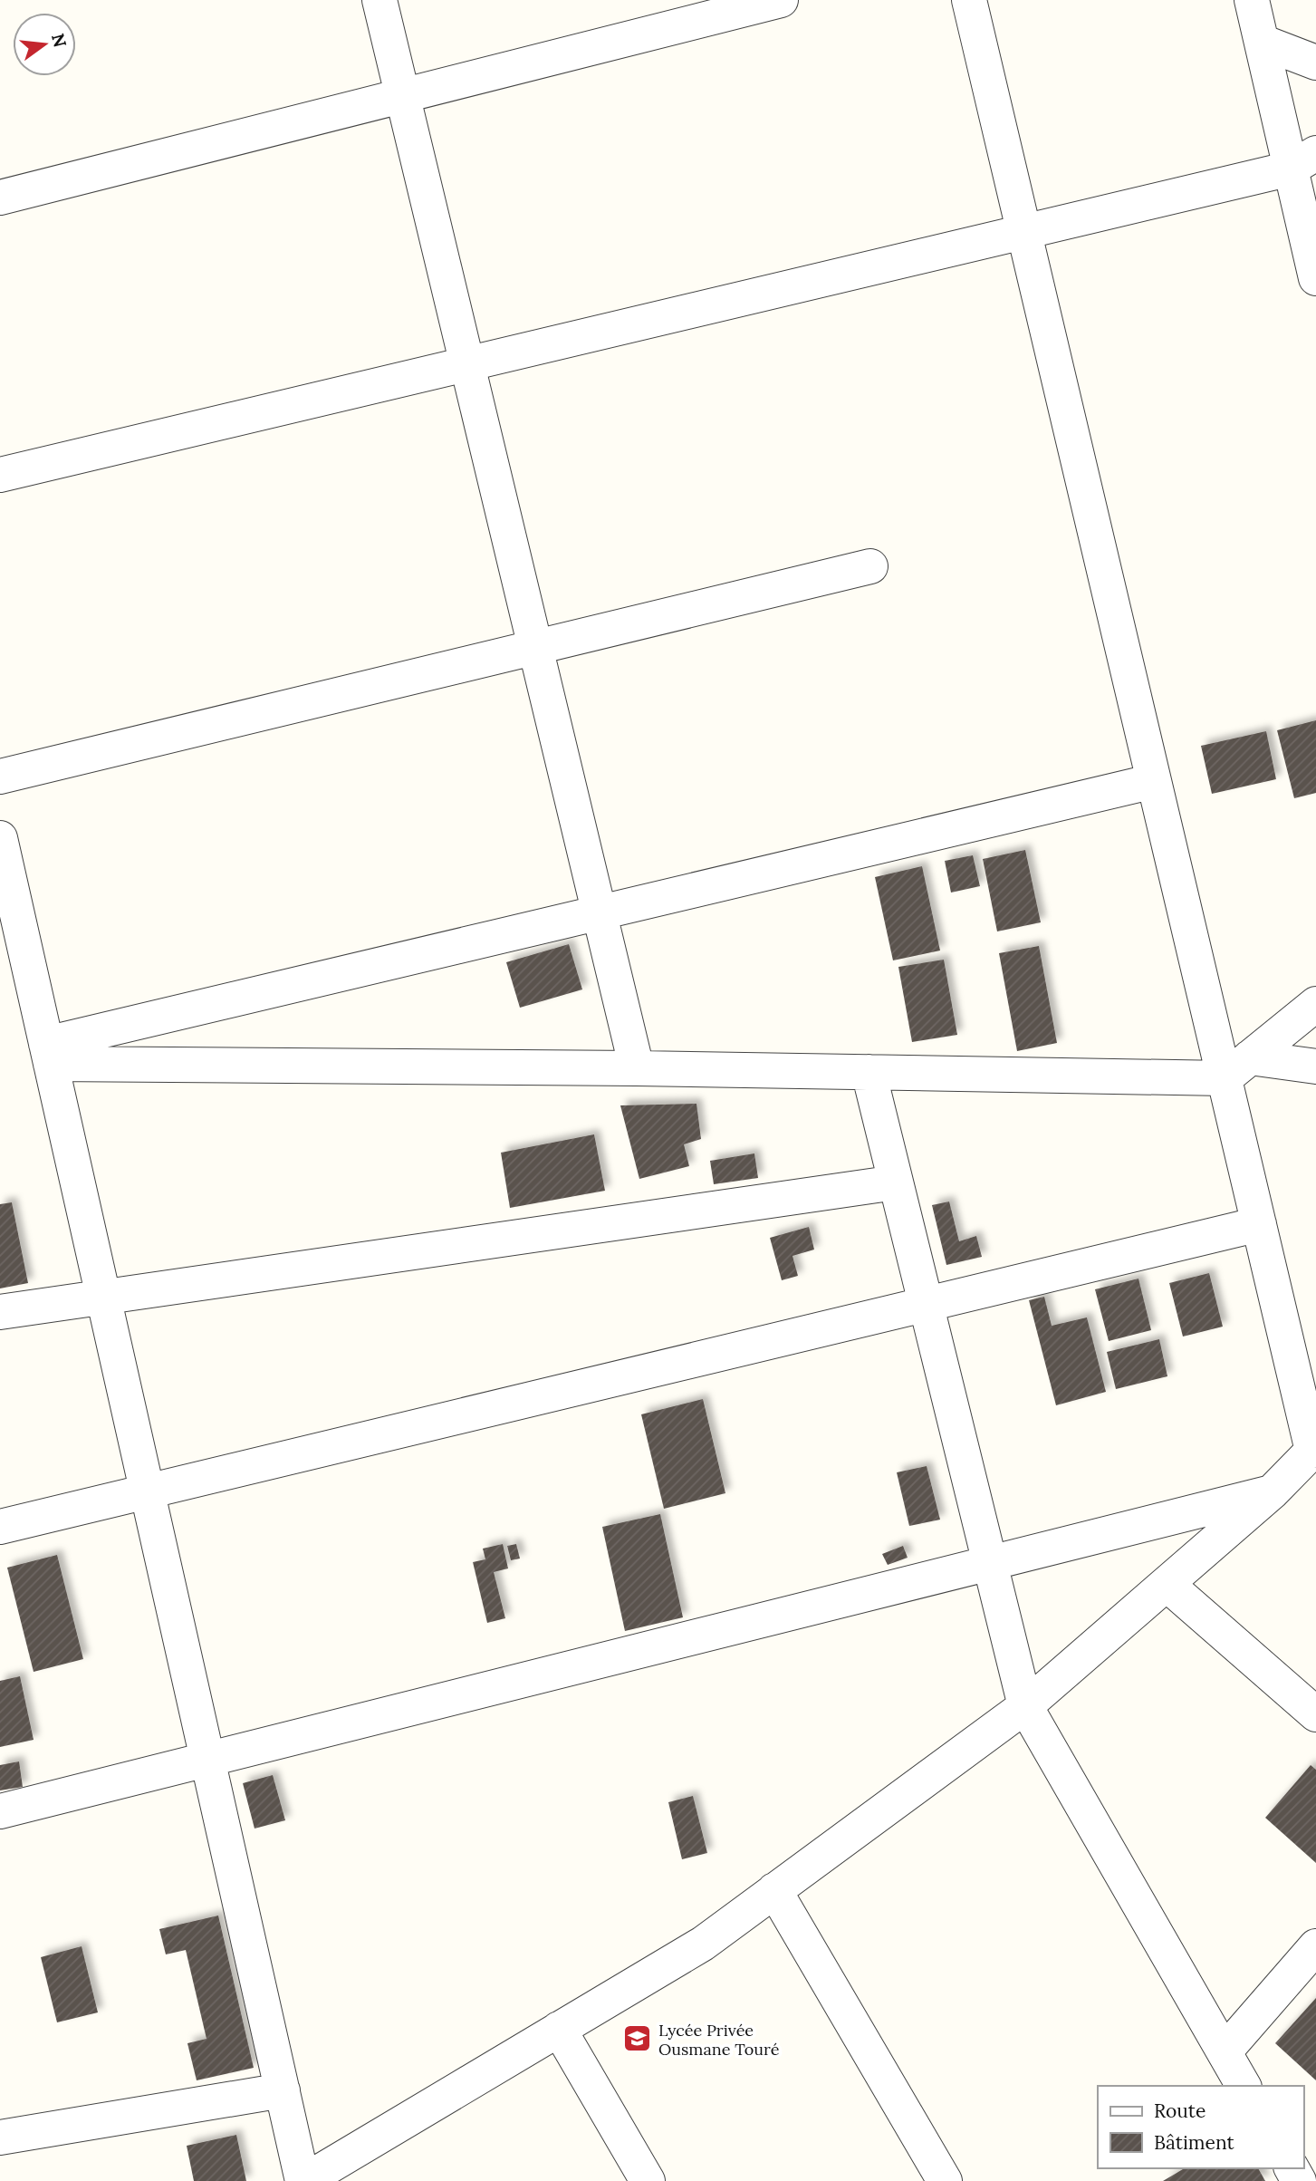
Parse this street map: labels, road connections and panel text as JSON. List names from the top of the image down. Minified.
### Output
{"places":{"school or university":["Lycée Privée Ousmane Touré"]},"legend":["Route","Bâtiment"],"north":"right"}
